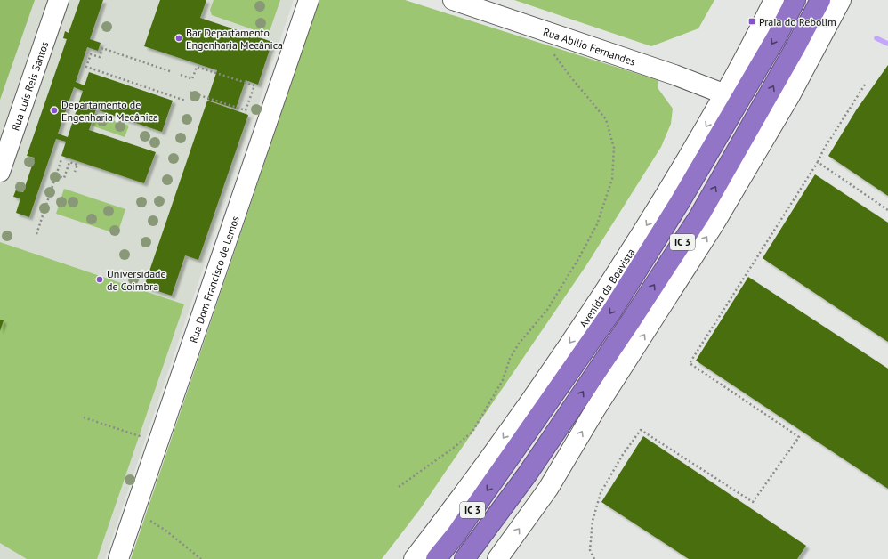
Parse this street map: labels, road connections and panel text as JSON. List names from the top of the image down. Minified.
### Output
{"streets":{"highway":["IC 3","Avenida da Boavista"],"street":["Rua Abílio Fernandes","Rua Luís Reis Santos","Rua Dom Francisco de Lemos"]},"crossings":[["Rua Abílio Fernandes","Avenida da Boavista"]],"places":{"transit":["Praia do Rebolim"],"other":["Bar Departamento Engenharia Mecânica","Departamento de Engenharia Mecânica","Universidade de Coimbra"]}}
